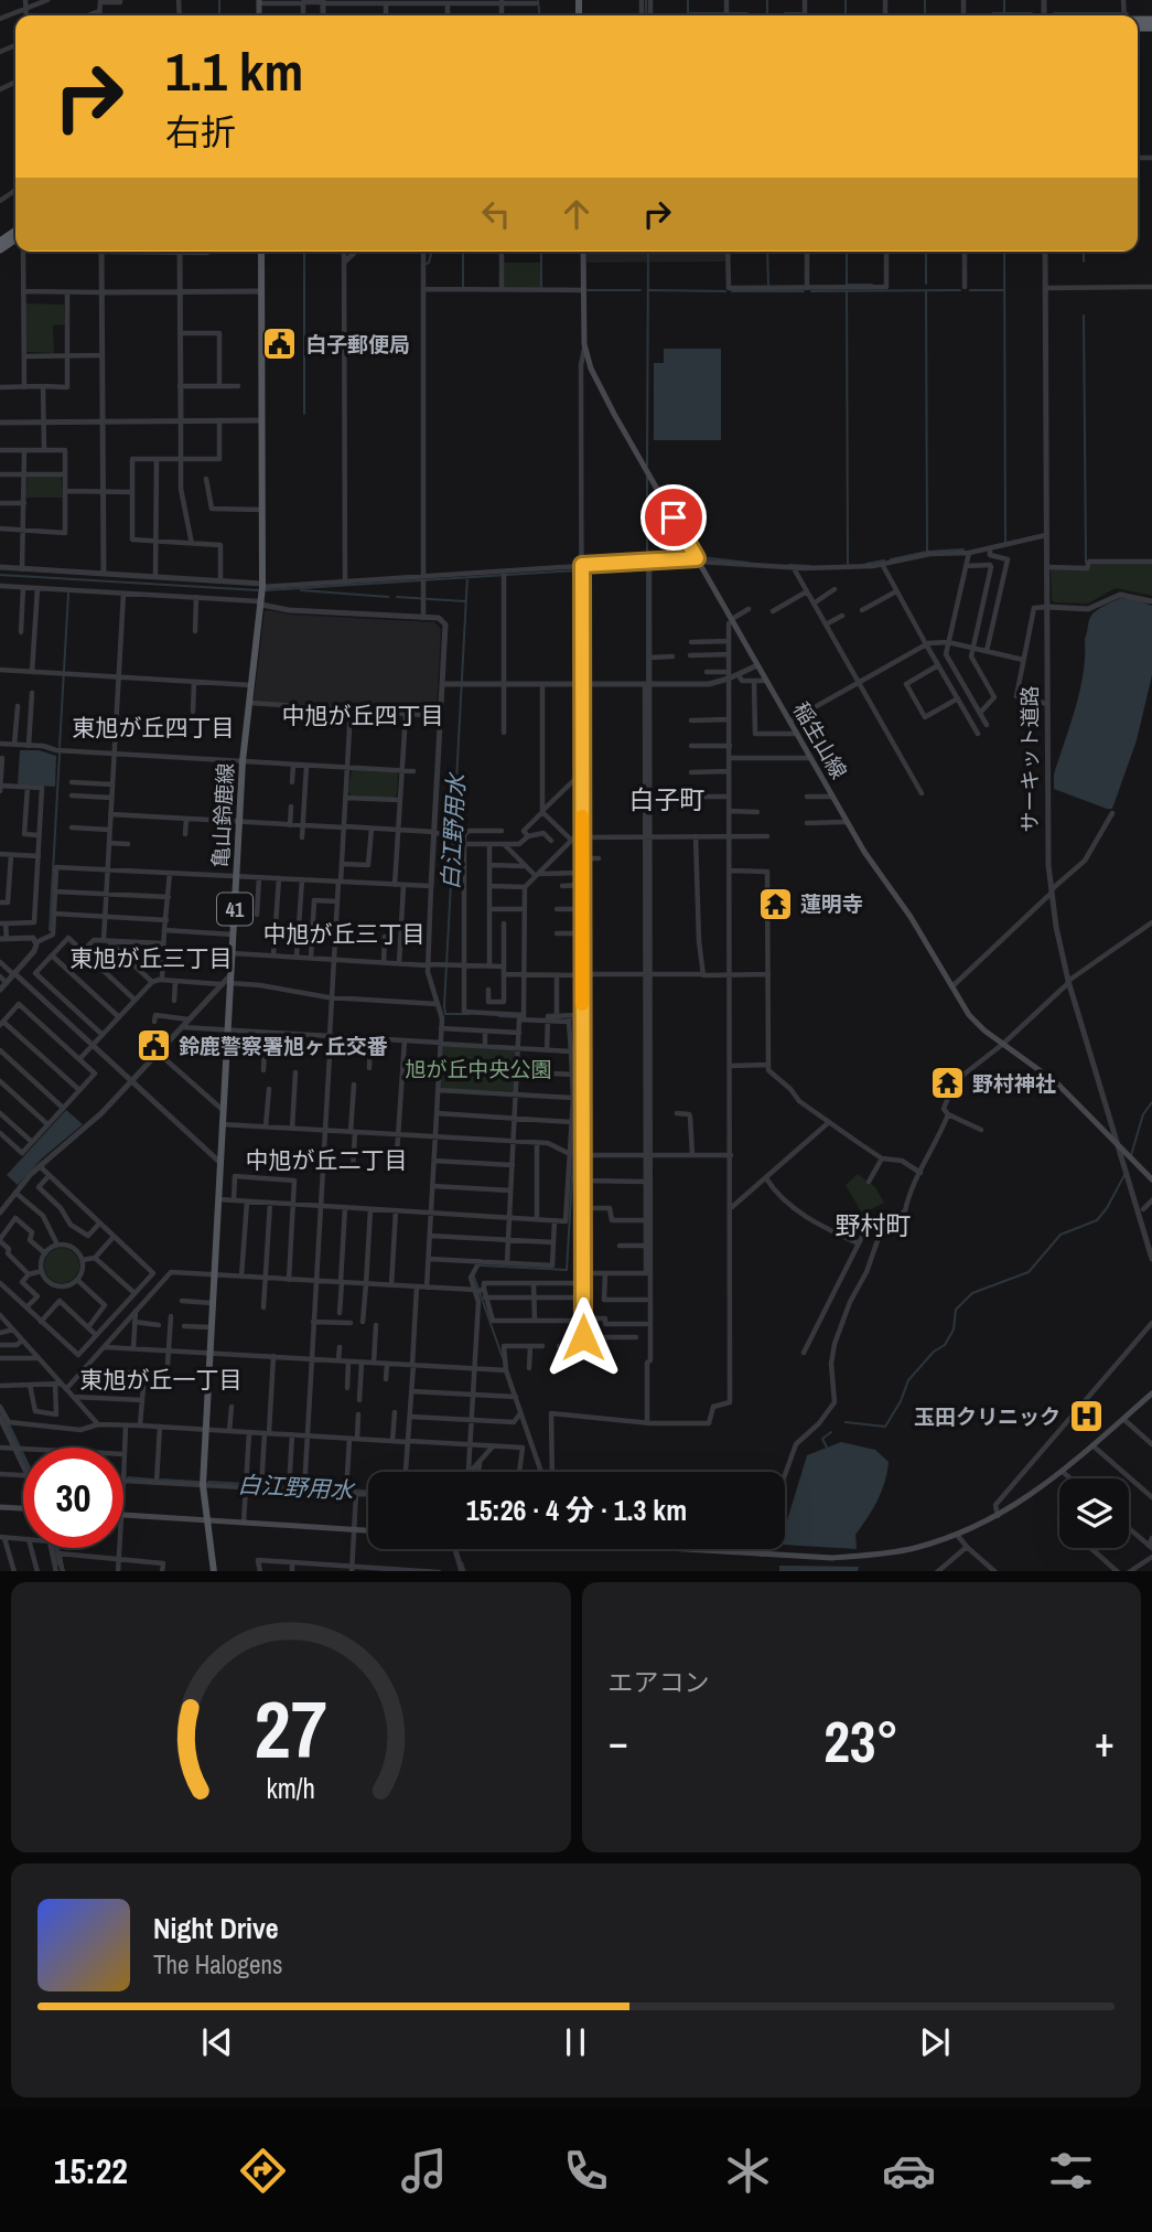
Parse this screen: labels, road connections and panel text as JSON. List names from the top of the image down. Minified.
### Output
{"streets":{"main road":["稲生山線","亀山鈴鹿線","41"],"street":["サーキット道路"]},"crossings":[["稲生山線","サーキット道路"]],"districts":["中旭が丘四丁目","東旭が丘四丁目","白子町","中旭が丘三丁目","東旭が丘三丁目","中旭が丘二丁目","野村町","東旭が丘一丁目"],"water":["白江野用水"],"parks":["旭が丘中央公園"],"places":{"public building":["白子郵便局","鈴鹿警察署旭ヶ丘交番"],"temple":["蓮明寺","野村神社"],"hospital":["玉田クリニック"]},"page":{"turn":["1.1 km","右折"],"limit":"30","trip":"15:26 · 4 分 · 1.3 km","tile":"エアコン","heat":["−","23°","+"],"song":["Night Drive","The Halogens"],"tabs":"15:22","gauge":["27","km/h"]}}
